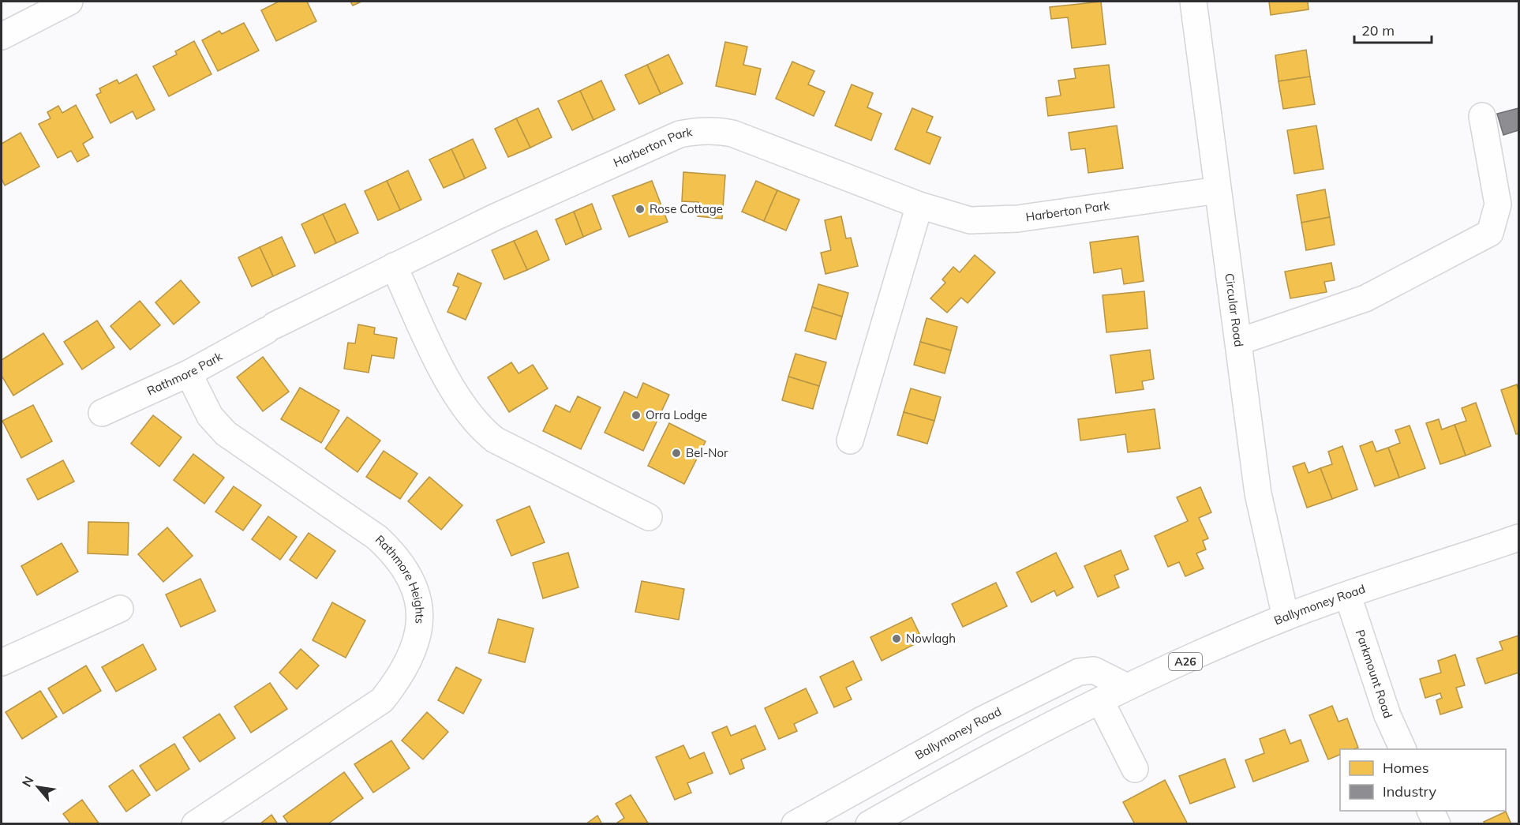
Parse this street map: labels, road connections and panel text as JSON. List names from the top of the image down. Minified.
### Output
{"streets":{"street":["Harberton Park","Circular Road","Rathmore Park","Rathmore Heights","Ballymoney Road","A26","Parkmount Road"]},"crossings":[["Harberton Park","Circular Road"],["Harberton Park","Rathmore Park"],["Circular Road","Ballymoney Road"],["Rathmore Park","Rathmore Heights"],["Ballymoney Road","Parkmount Road"]],"places":["Rose Cottage","Orra Lodge","Bel-Nor","Nowlagh"],"legend":["Homes","Industry"],"scale_bar":"20 m","north":"top left"}
